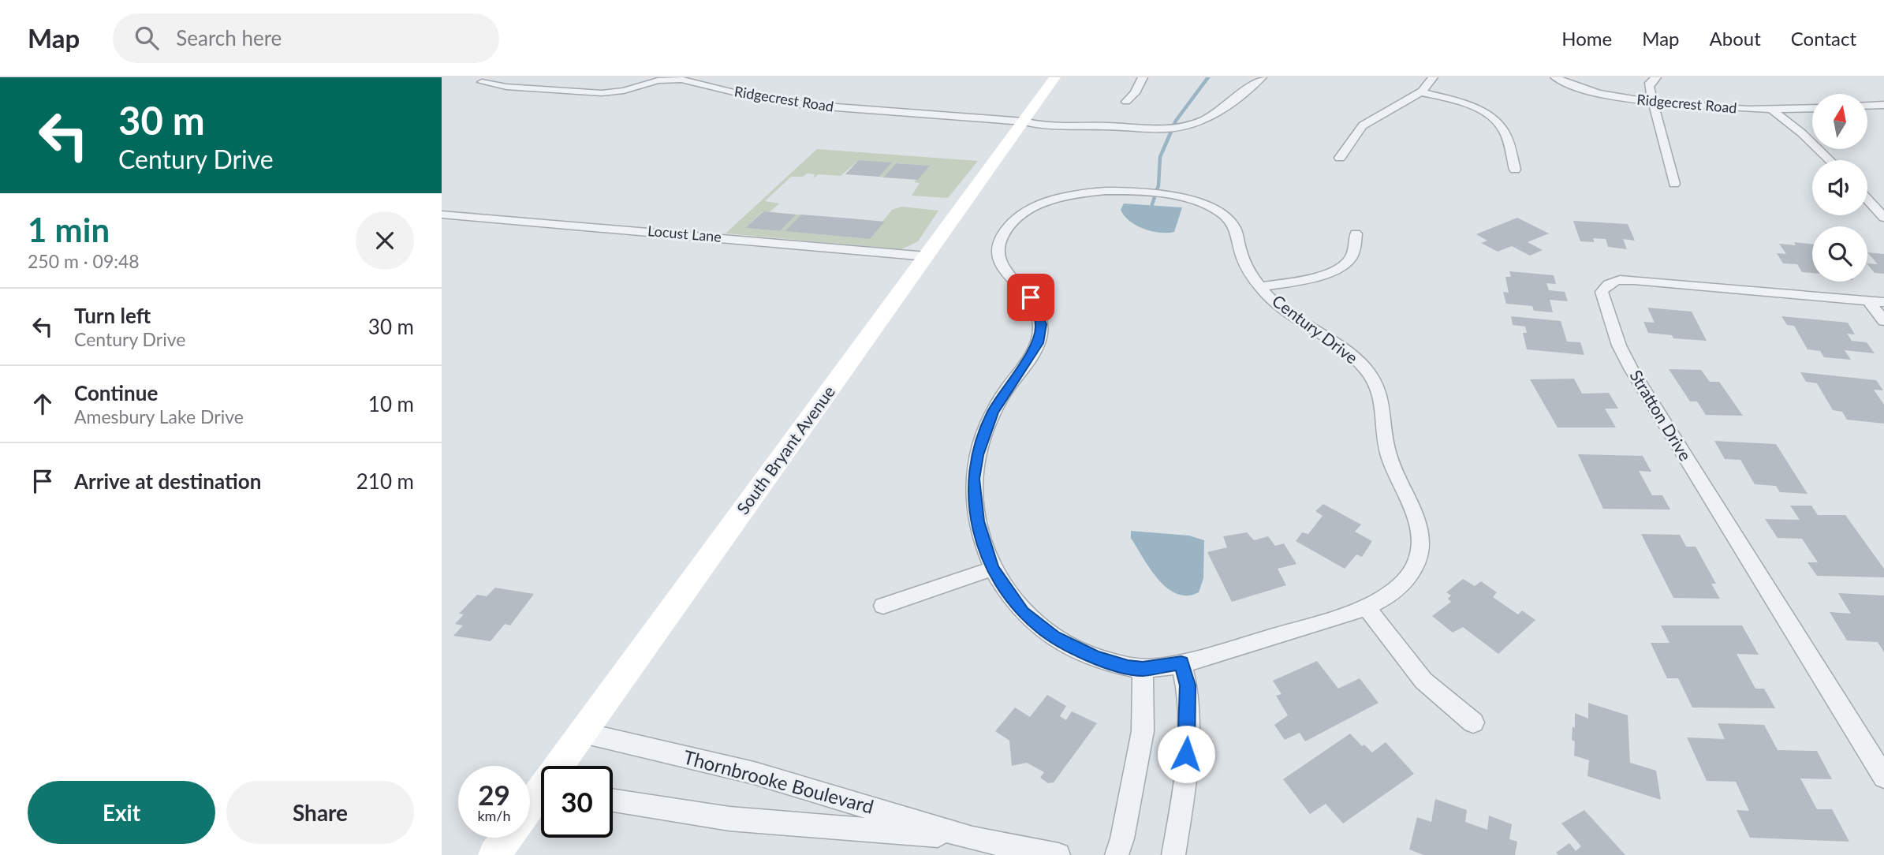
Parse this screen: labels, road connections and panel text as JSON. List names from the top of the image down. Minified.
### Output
{"streets":{"street":["Ridgecrest Road","Locust Lane","Century Drive","Stratton Drive","South Bryant Avenue","Thornbrooke Boulevard"]},"crossings":[["Ridgecrest Road","South Bryant Avenue"],["Locust Lane","South Bryant Avenue"],["South Bryant Avenue","Thornbrooke Boulevard"]],"north":"top","page":{"header":"Map","search":"Search here","nav":["Home","Map","About","Contact"],"turn":["30 m","Century Drive"],"heading":["1 min","250 m · 09:48"],"list":[{"name":"Turn left","note":"Century Drive","value":"30 m"},{"name":"Continue","note":"Amesbury Lake Drive","value":"10 m"},{"name":"Arrive at destination","value":"210 m"}],"speed":"29 km/h","limit":"30","buttons":["Exit","Share"]}}
